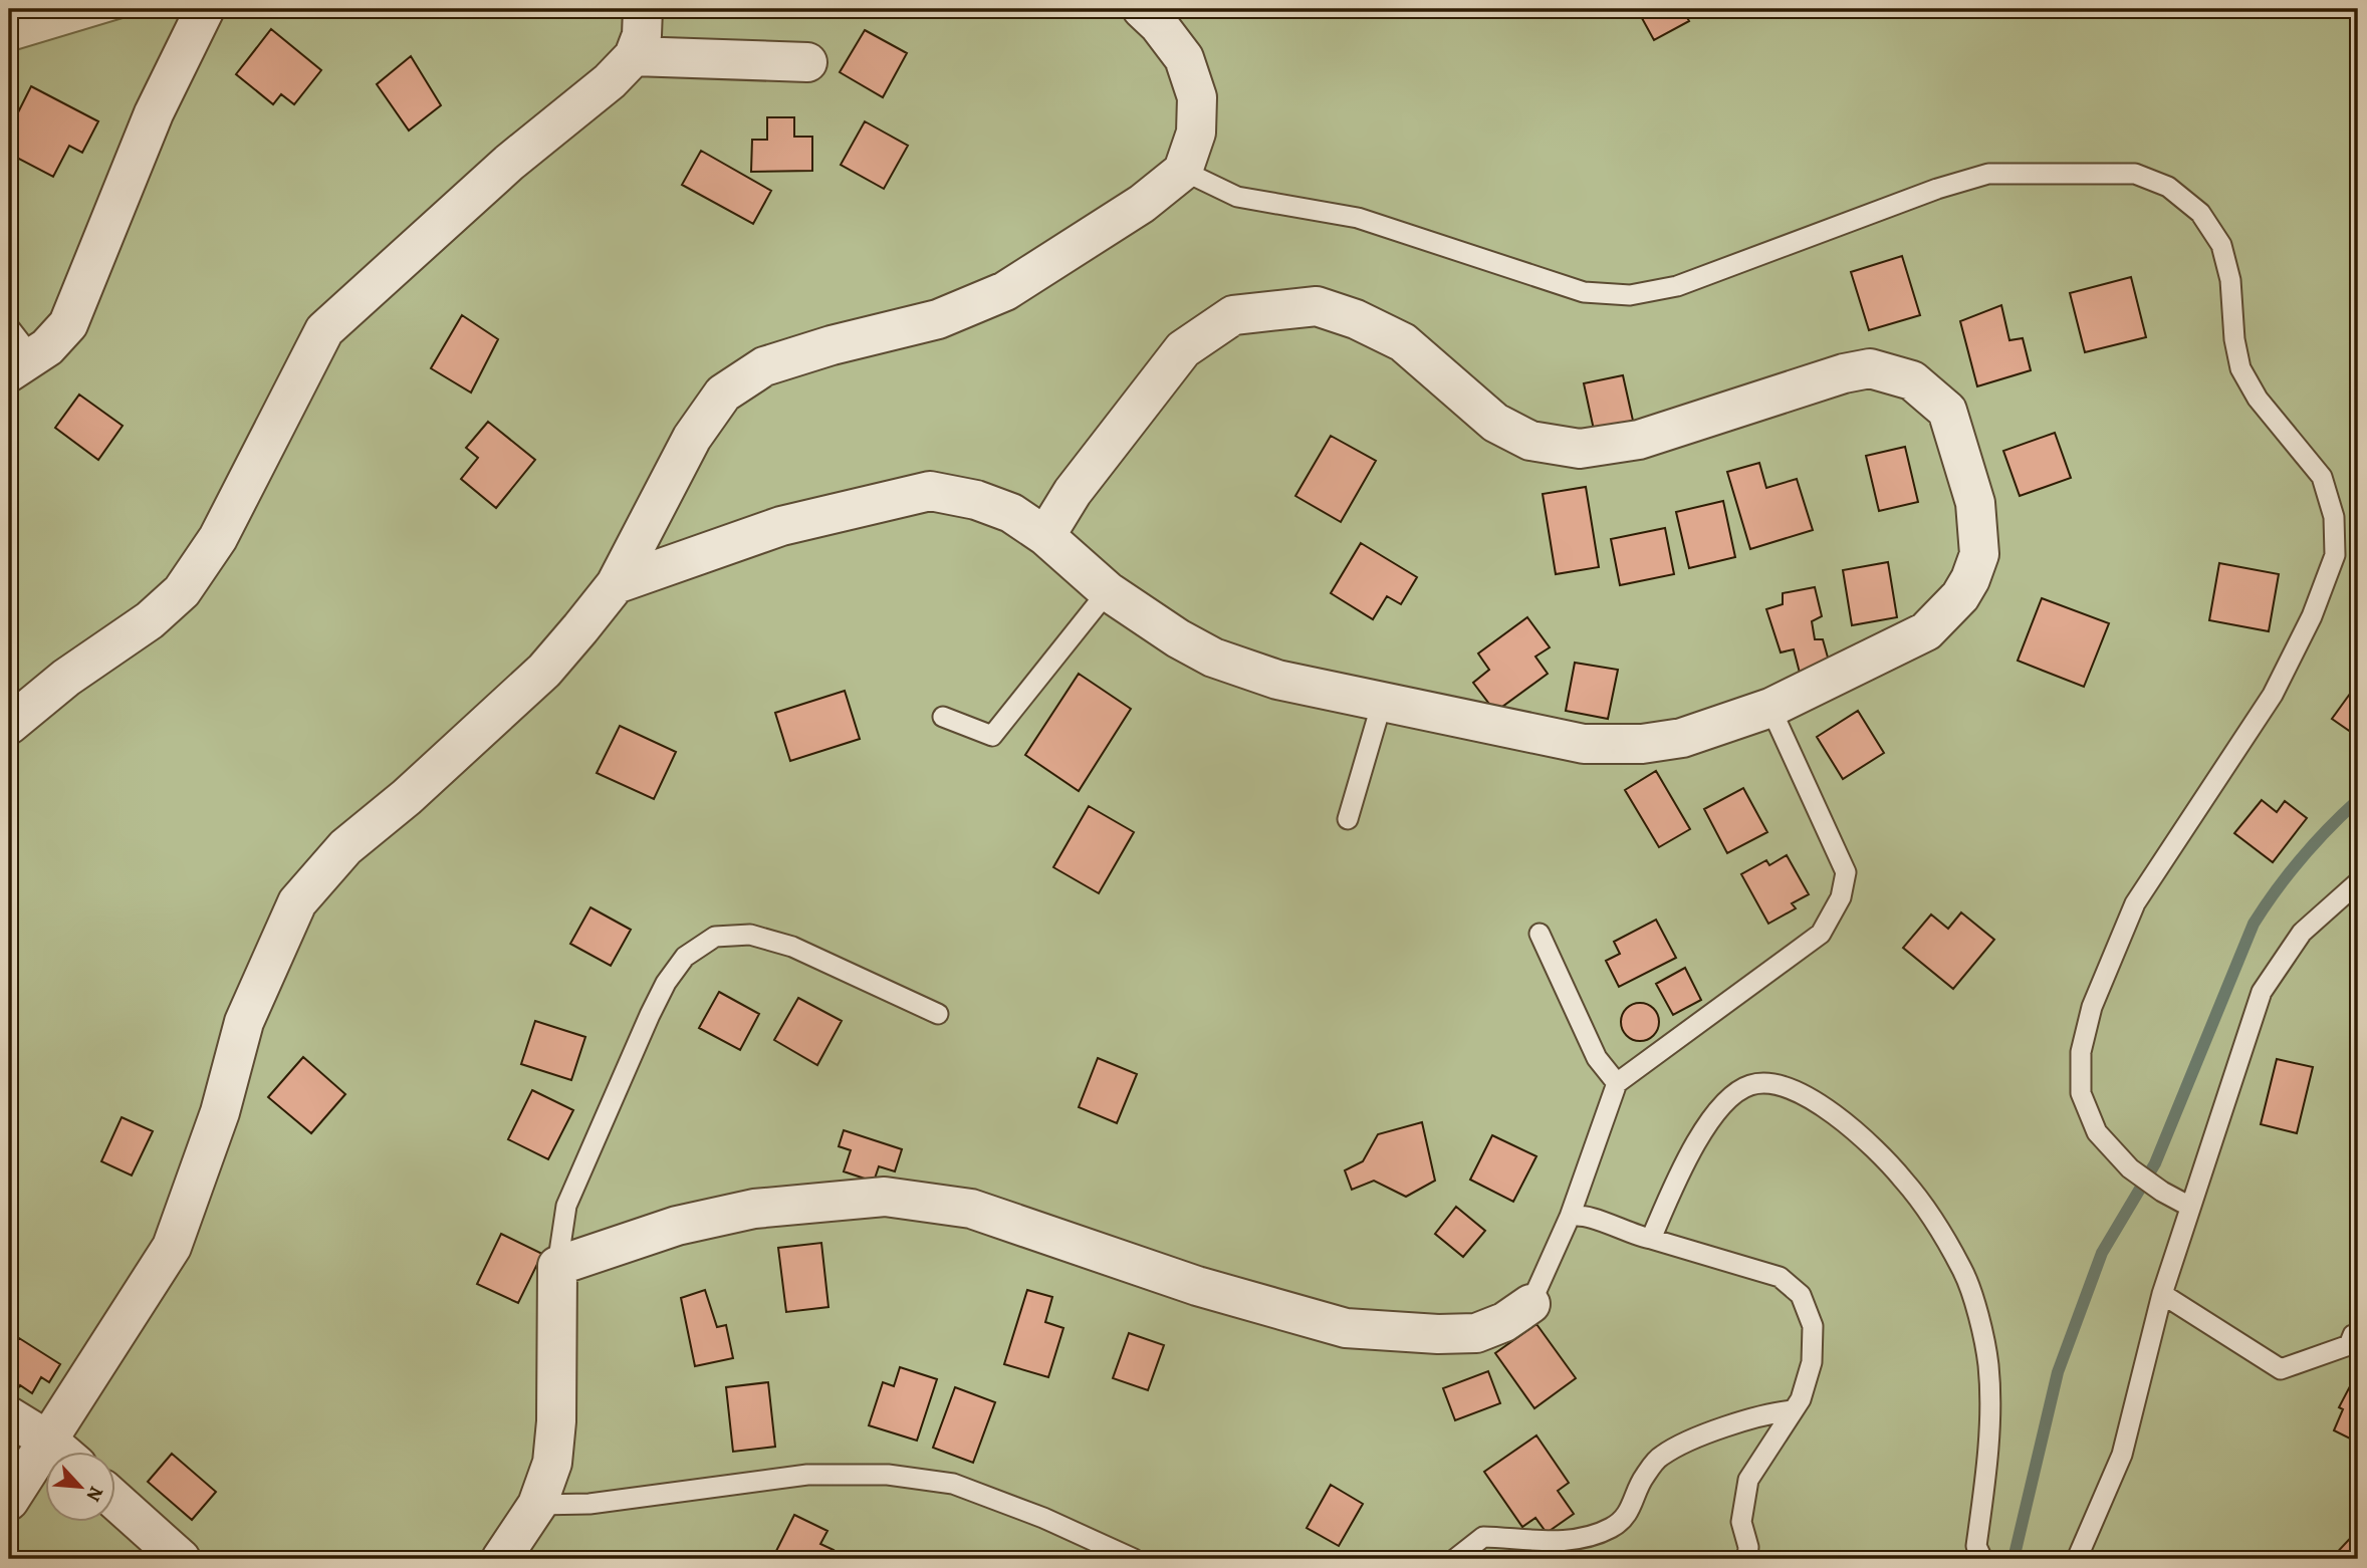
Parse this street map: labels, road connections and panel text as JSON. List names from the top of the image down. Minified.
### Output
{"north":"bottom right"}
